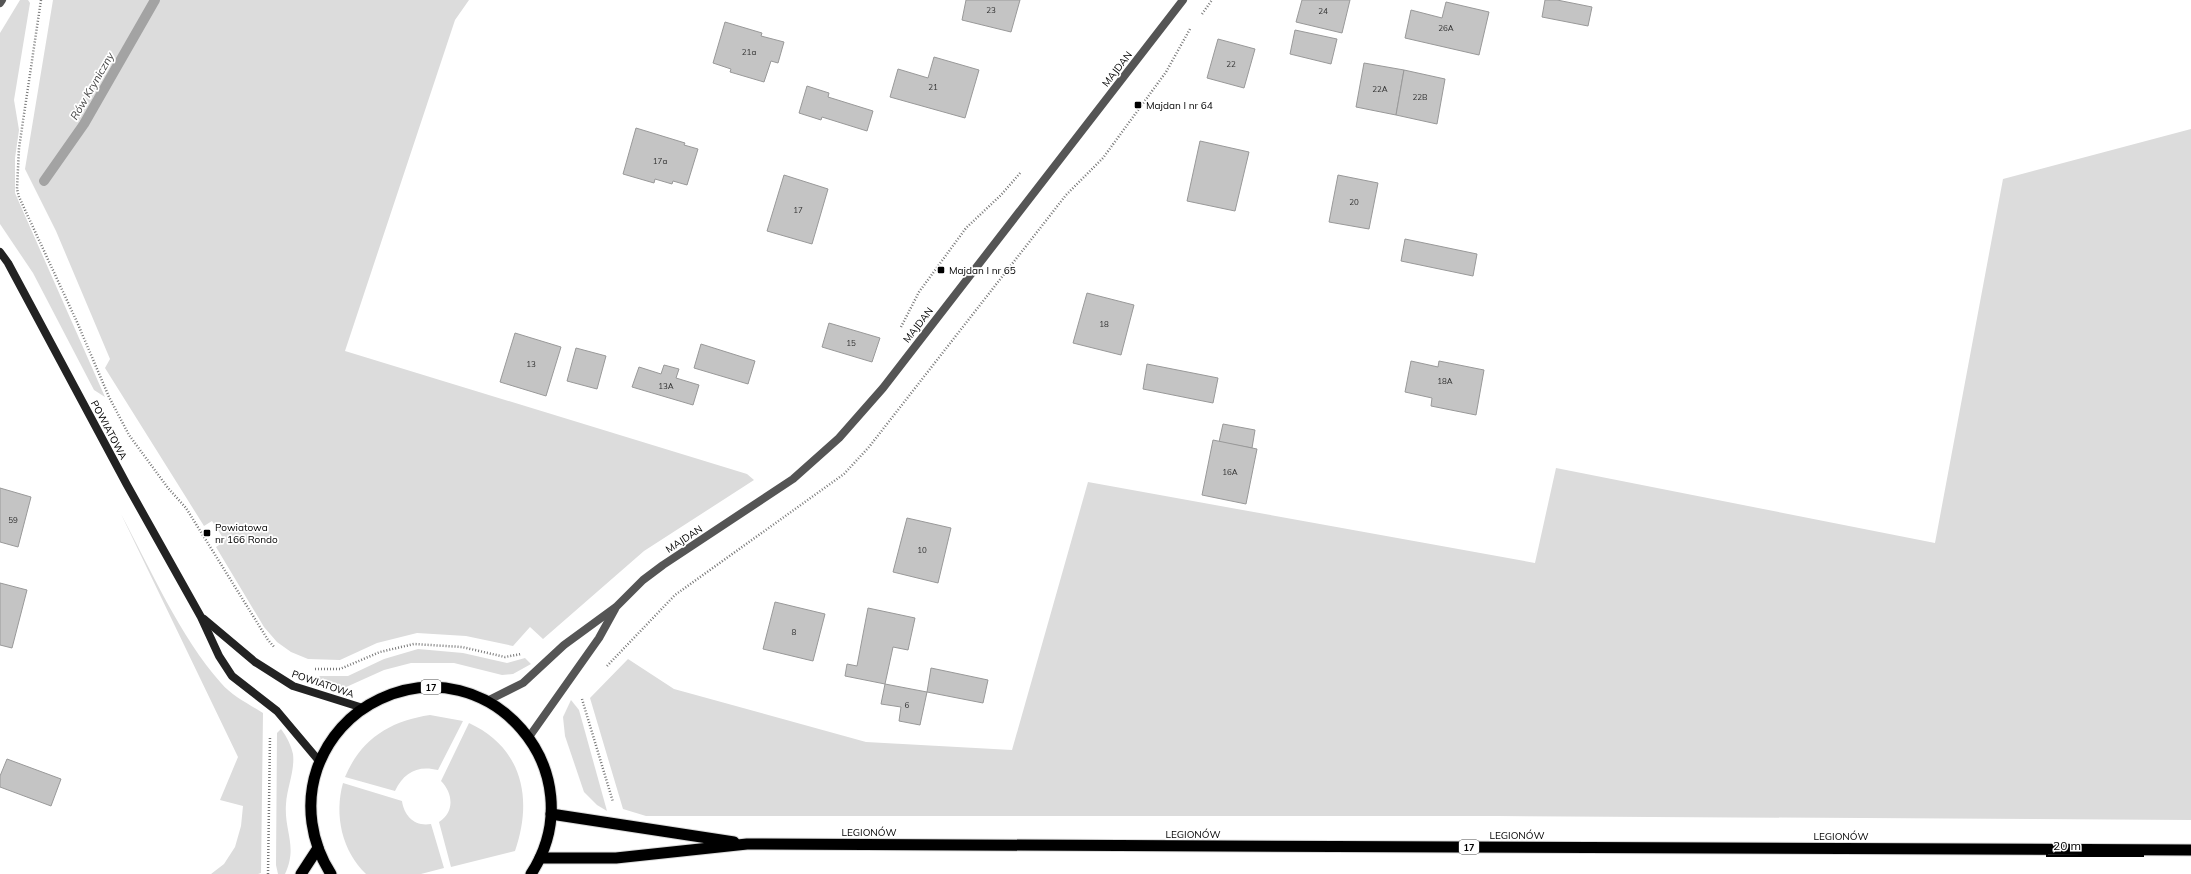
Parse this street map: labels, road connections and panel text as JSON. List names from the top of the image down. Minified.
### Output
{"streets":{"highway":["17","LEGIONÓW"],"main road":["POWIATOWA"],"street":["MAJDAN"]},"crossings":[["MAJDAN","17"],["POWIATOWA","17"],["17","LEGIONÓW"]],"water":["Rów Kryniczny"],"places":{"transit":["Majdan I nr 64","Majdan I nr 65","Powiatowa nr 166 Rondo"]},"house_numbers":["23","24","26A","21a","22","21","22A","22B","17a","20","17","18","15","13","18A","13A","16A","59","10","8","6"],"scale_bar":"20 m"}
